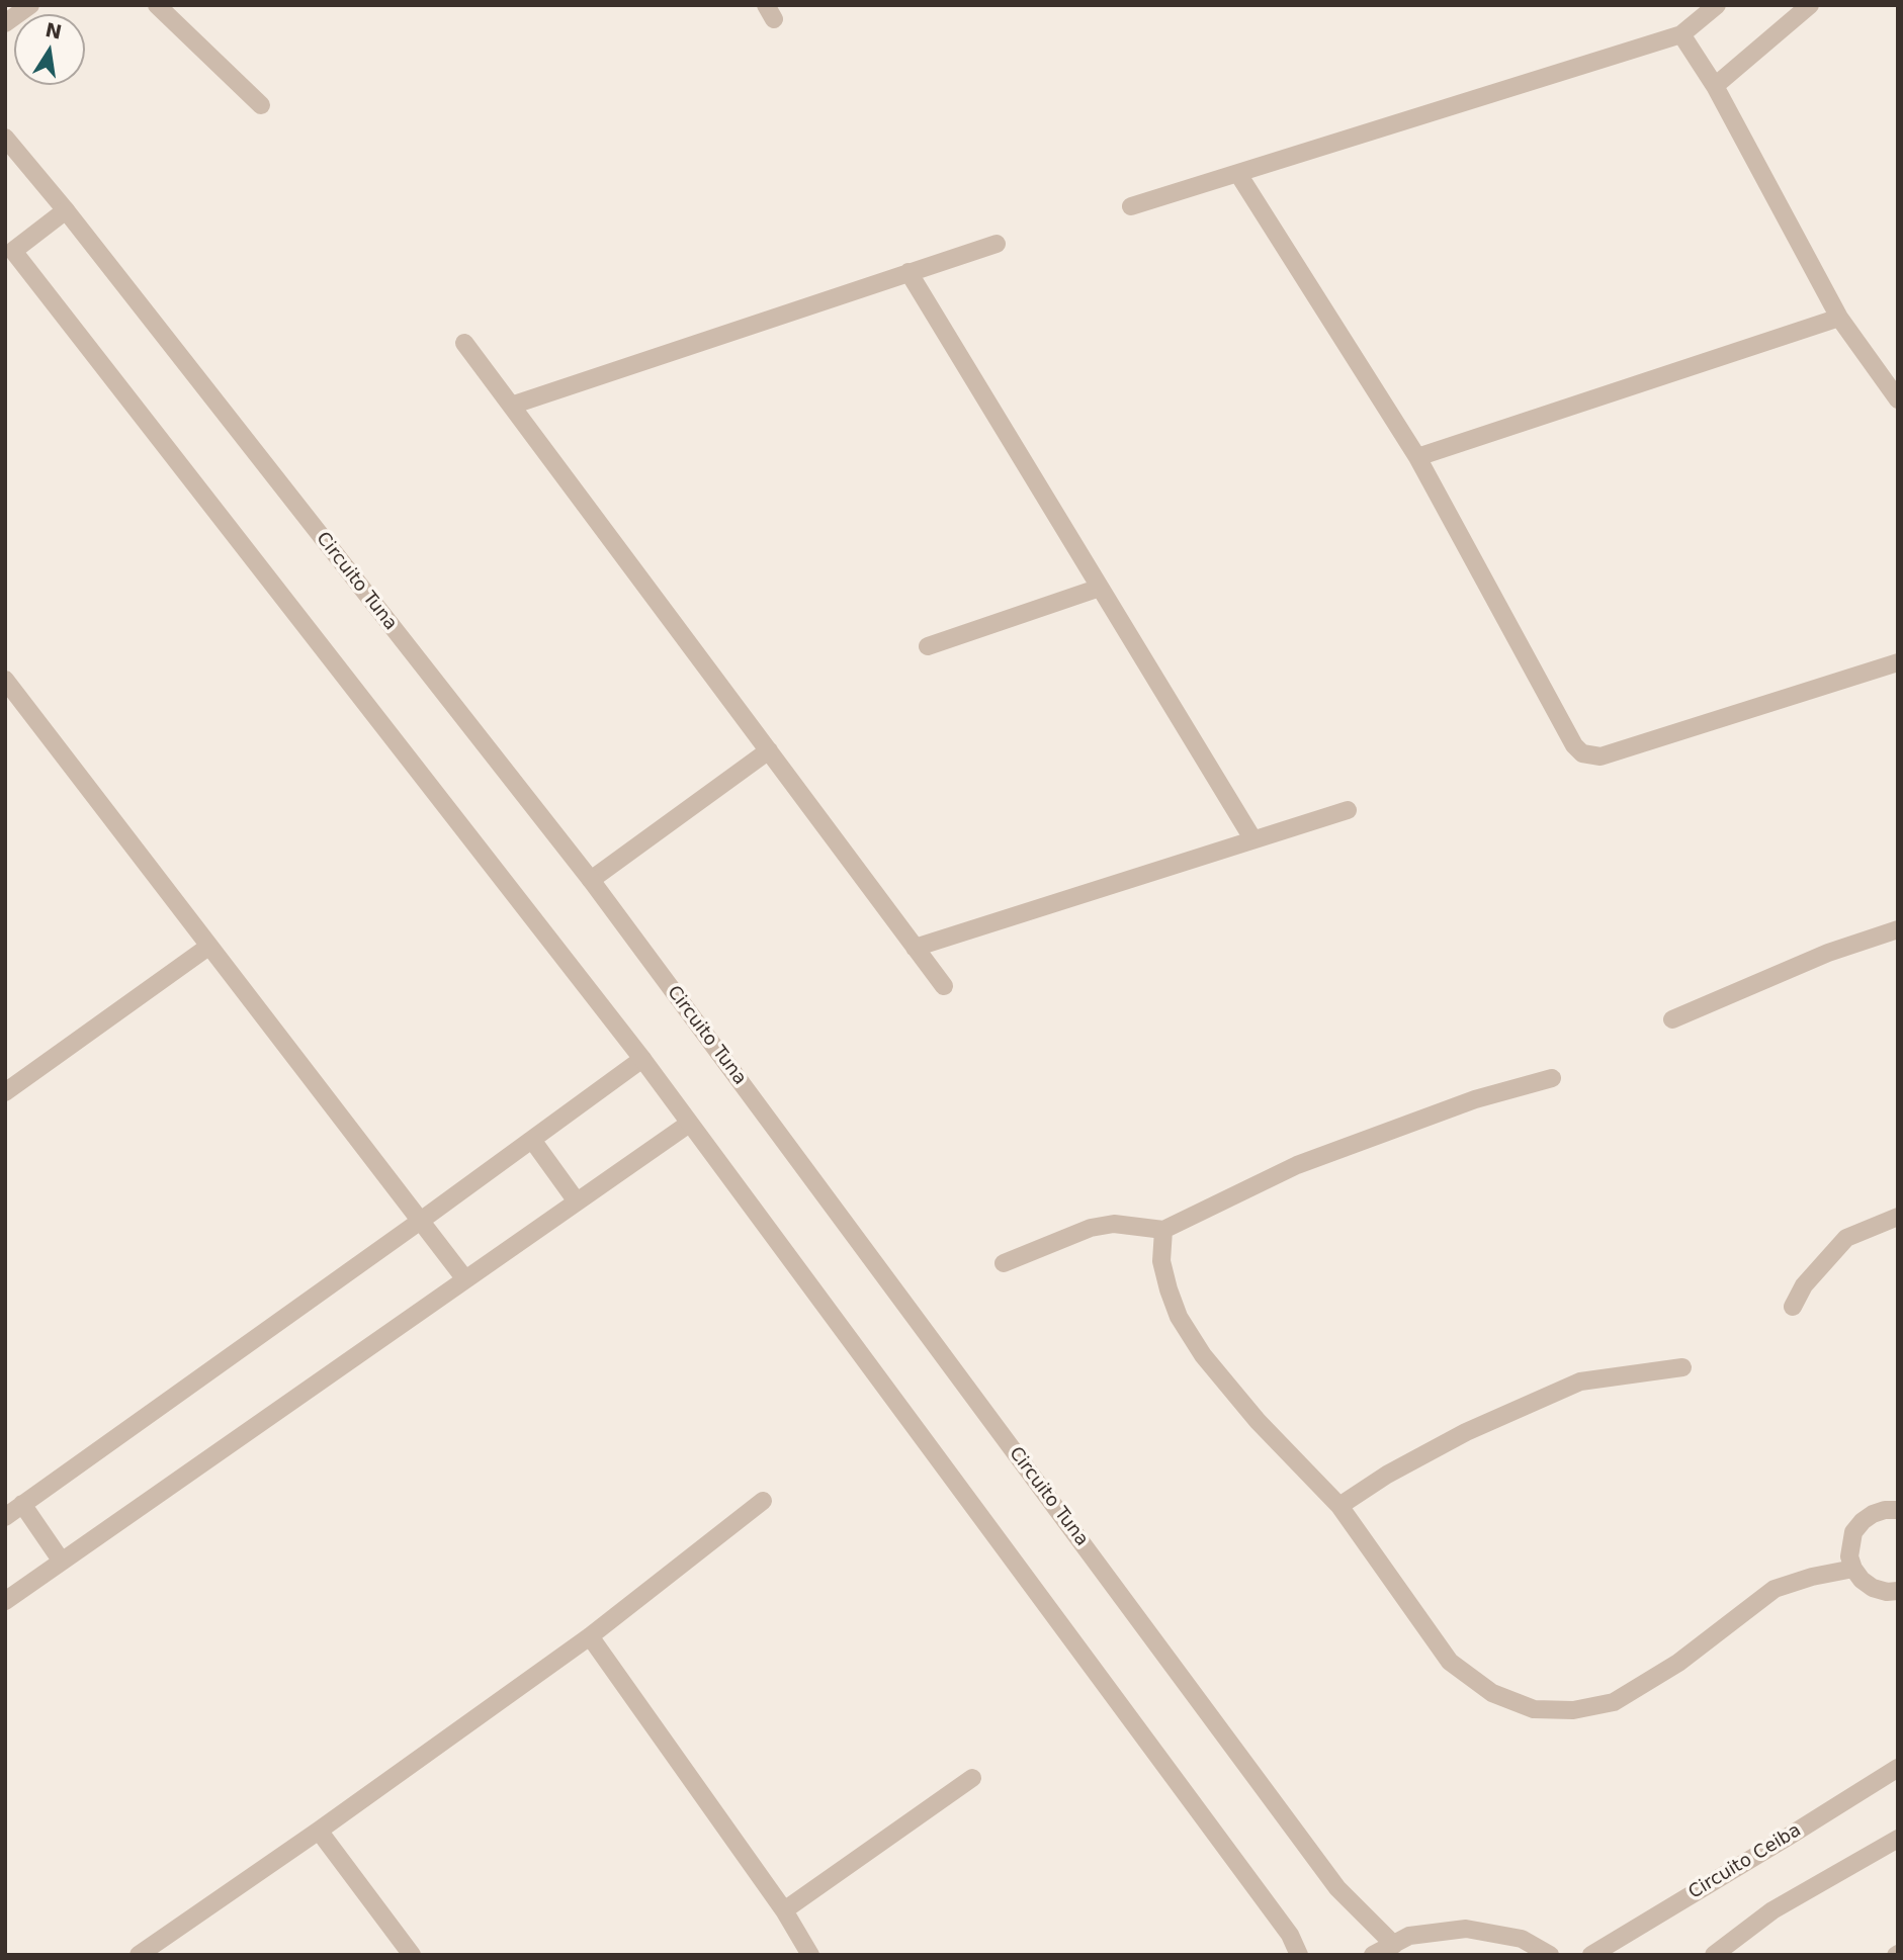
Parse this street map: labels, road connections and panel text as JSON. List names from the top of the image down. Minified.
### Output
{"streets":{"street":["Circuito Tuna","Circuito Ceiba"]},"north":"top"}
